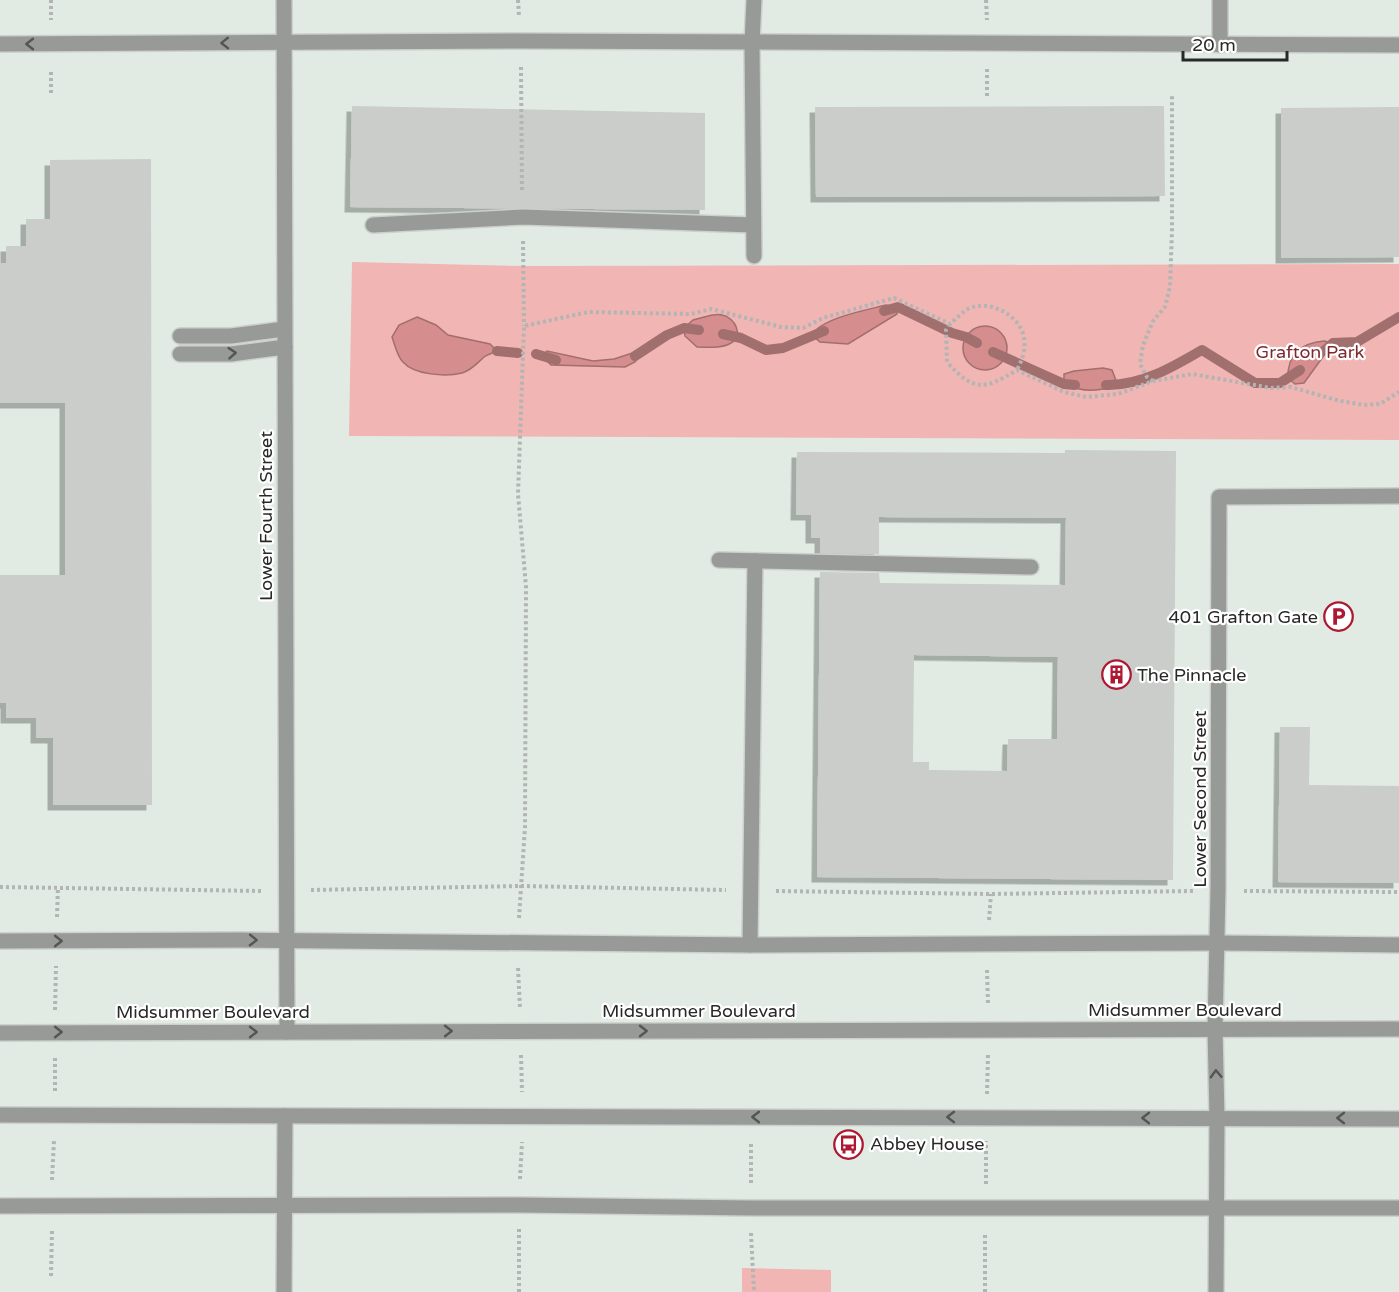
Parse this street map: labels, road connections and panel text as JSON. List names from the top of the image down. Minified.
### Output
{"streets":{"street":["Lower Fourth Street","Lower Second Street","Midsummer Boulevard"]},"crossings":[["Lower Fourth Street","Midsummer Boulevard"],["Lower Second Street","Midsummer Boulevard"]],"parks":["Grafton Park"],"places":{"parking":["401 Grafton Gate"],"building":["The Pinnacle"],"bus stop":["Abbey House"]},"scale_bar":"20 m"}
